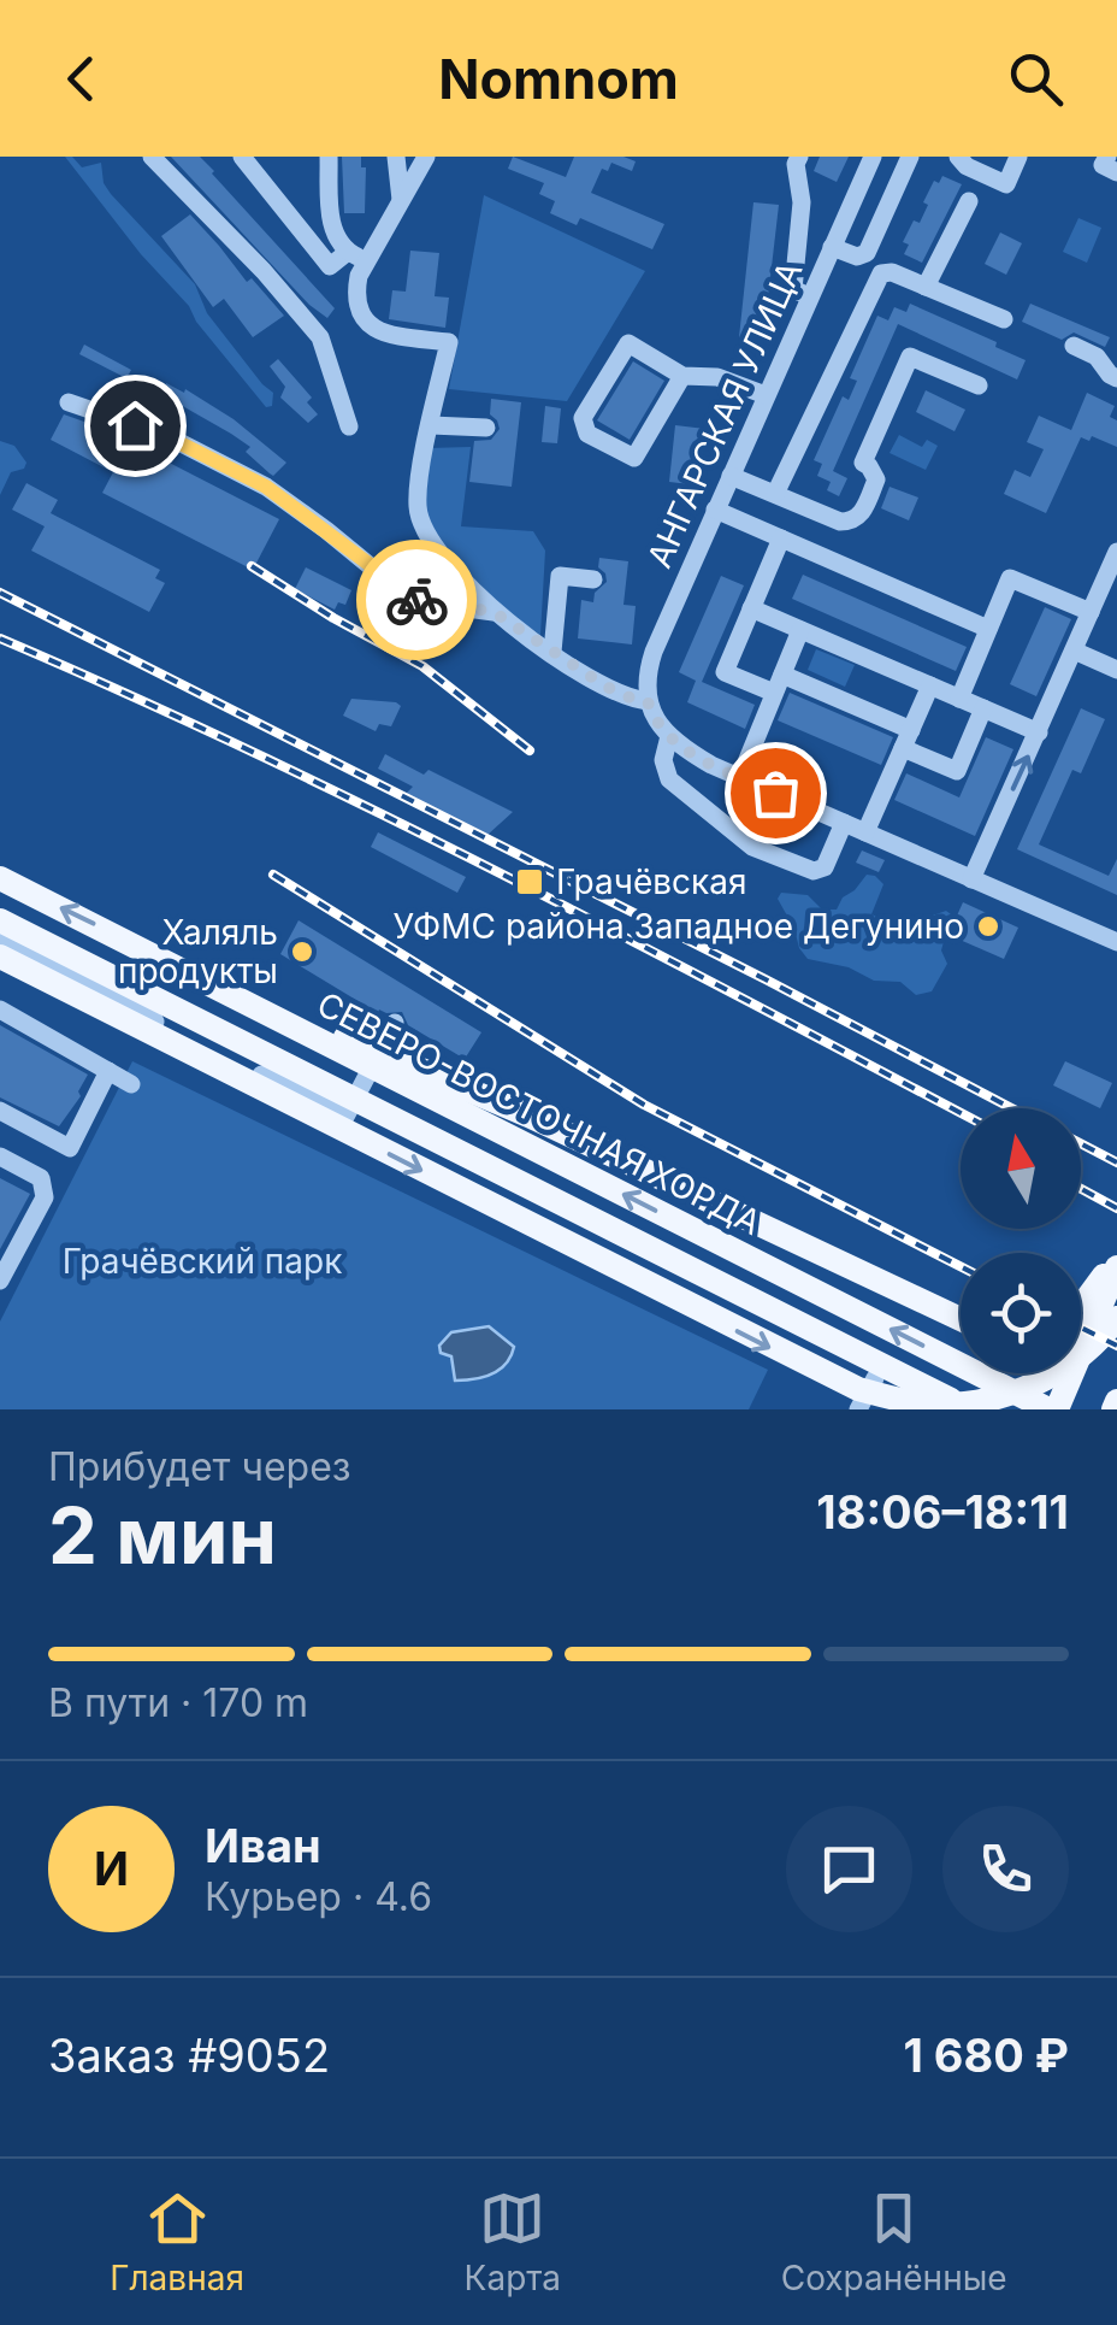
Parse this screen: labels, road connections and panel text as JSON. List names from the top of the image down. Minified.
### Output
{"streets":{"main road":["СЕВЕРО-ВОСТОЧНАЯ ХОРДА"],"street":["АНГАРСКАЯ УЛИЦА"]},"parks":["Грачёвский парк"],"places":{"transit":["Грачёвская"],"other":["УФМС района Западное Дегунино","Халяль продукты"]},"north":"top","page":{"header":"Nomnom","heading":["2 мин","Прибудет через","18:06–18:11"],"panel":["Иван","Курьер · 4.6","Заказ #9052","1 680 ₽"],"bar":"В пути · 170 m","round":"И","tabs":["Главная","Карта","Сохранённые"]}}
